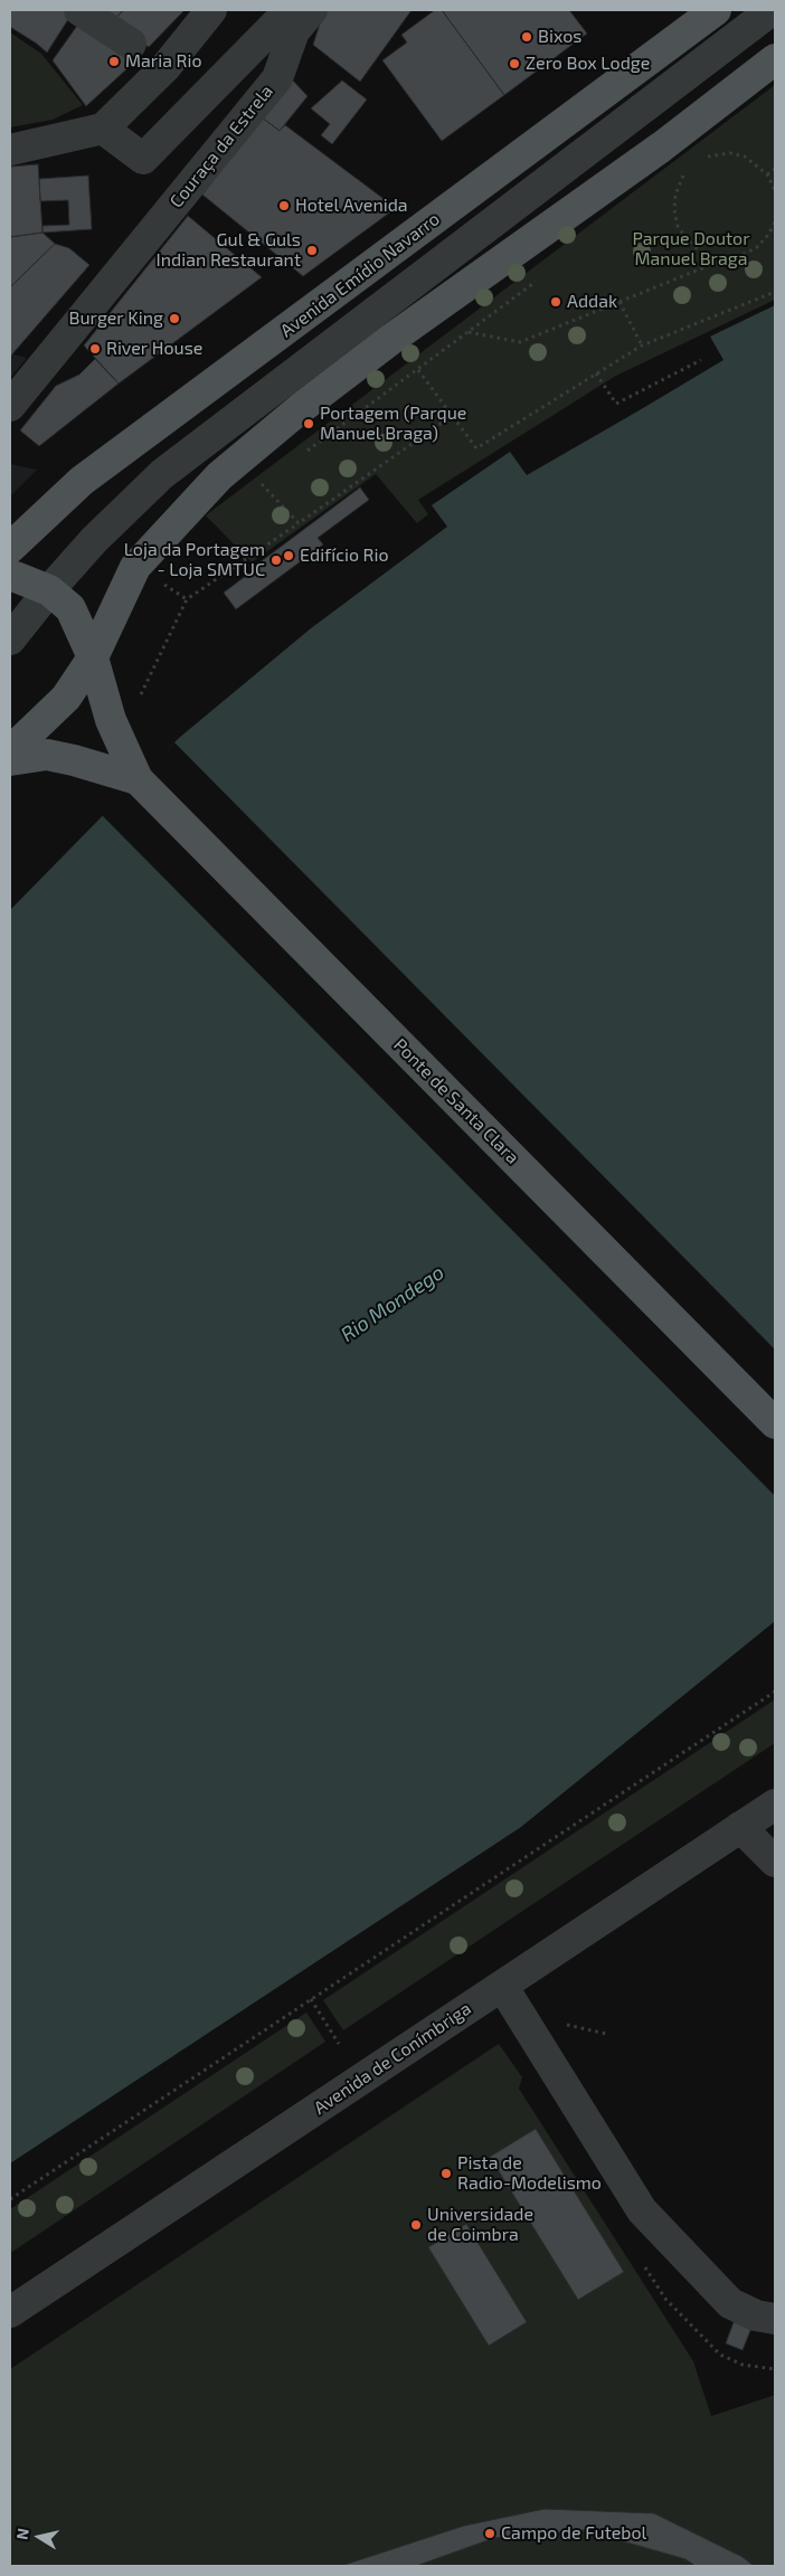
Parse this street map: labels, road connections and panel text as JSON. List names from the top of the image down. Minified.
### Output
{"streets":{"main road":["Avenida Emídio Navarro","Ponte de Santa Clara"],"street":["Couraça da Estrela","Avenida de Conímbriga"]},"water":["Rio Mondego"],"parks":["Parque Doutor Manuel Braga"],"places":["Bixos","Maria Rio","Zero Box Lodge","Hotel Avenida","Gul & Guls Indian Restaurant","Addak","Burger King","River House","Portagem (Parque Manuel Braga)","Edifício Rio","Loja da Portagem - Loja SMTUC","Pista de Radio-Modelismo","Universidade de Coimbra","Campo de Futebol"],"north":"left"}
